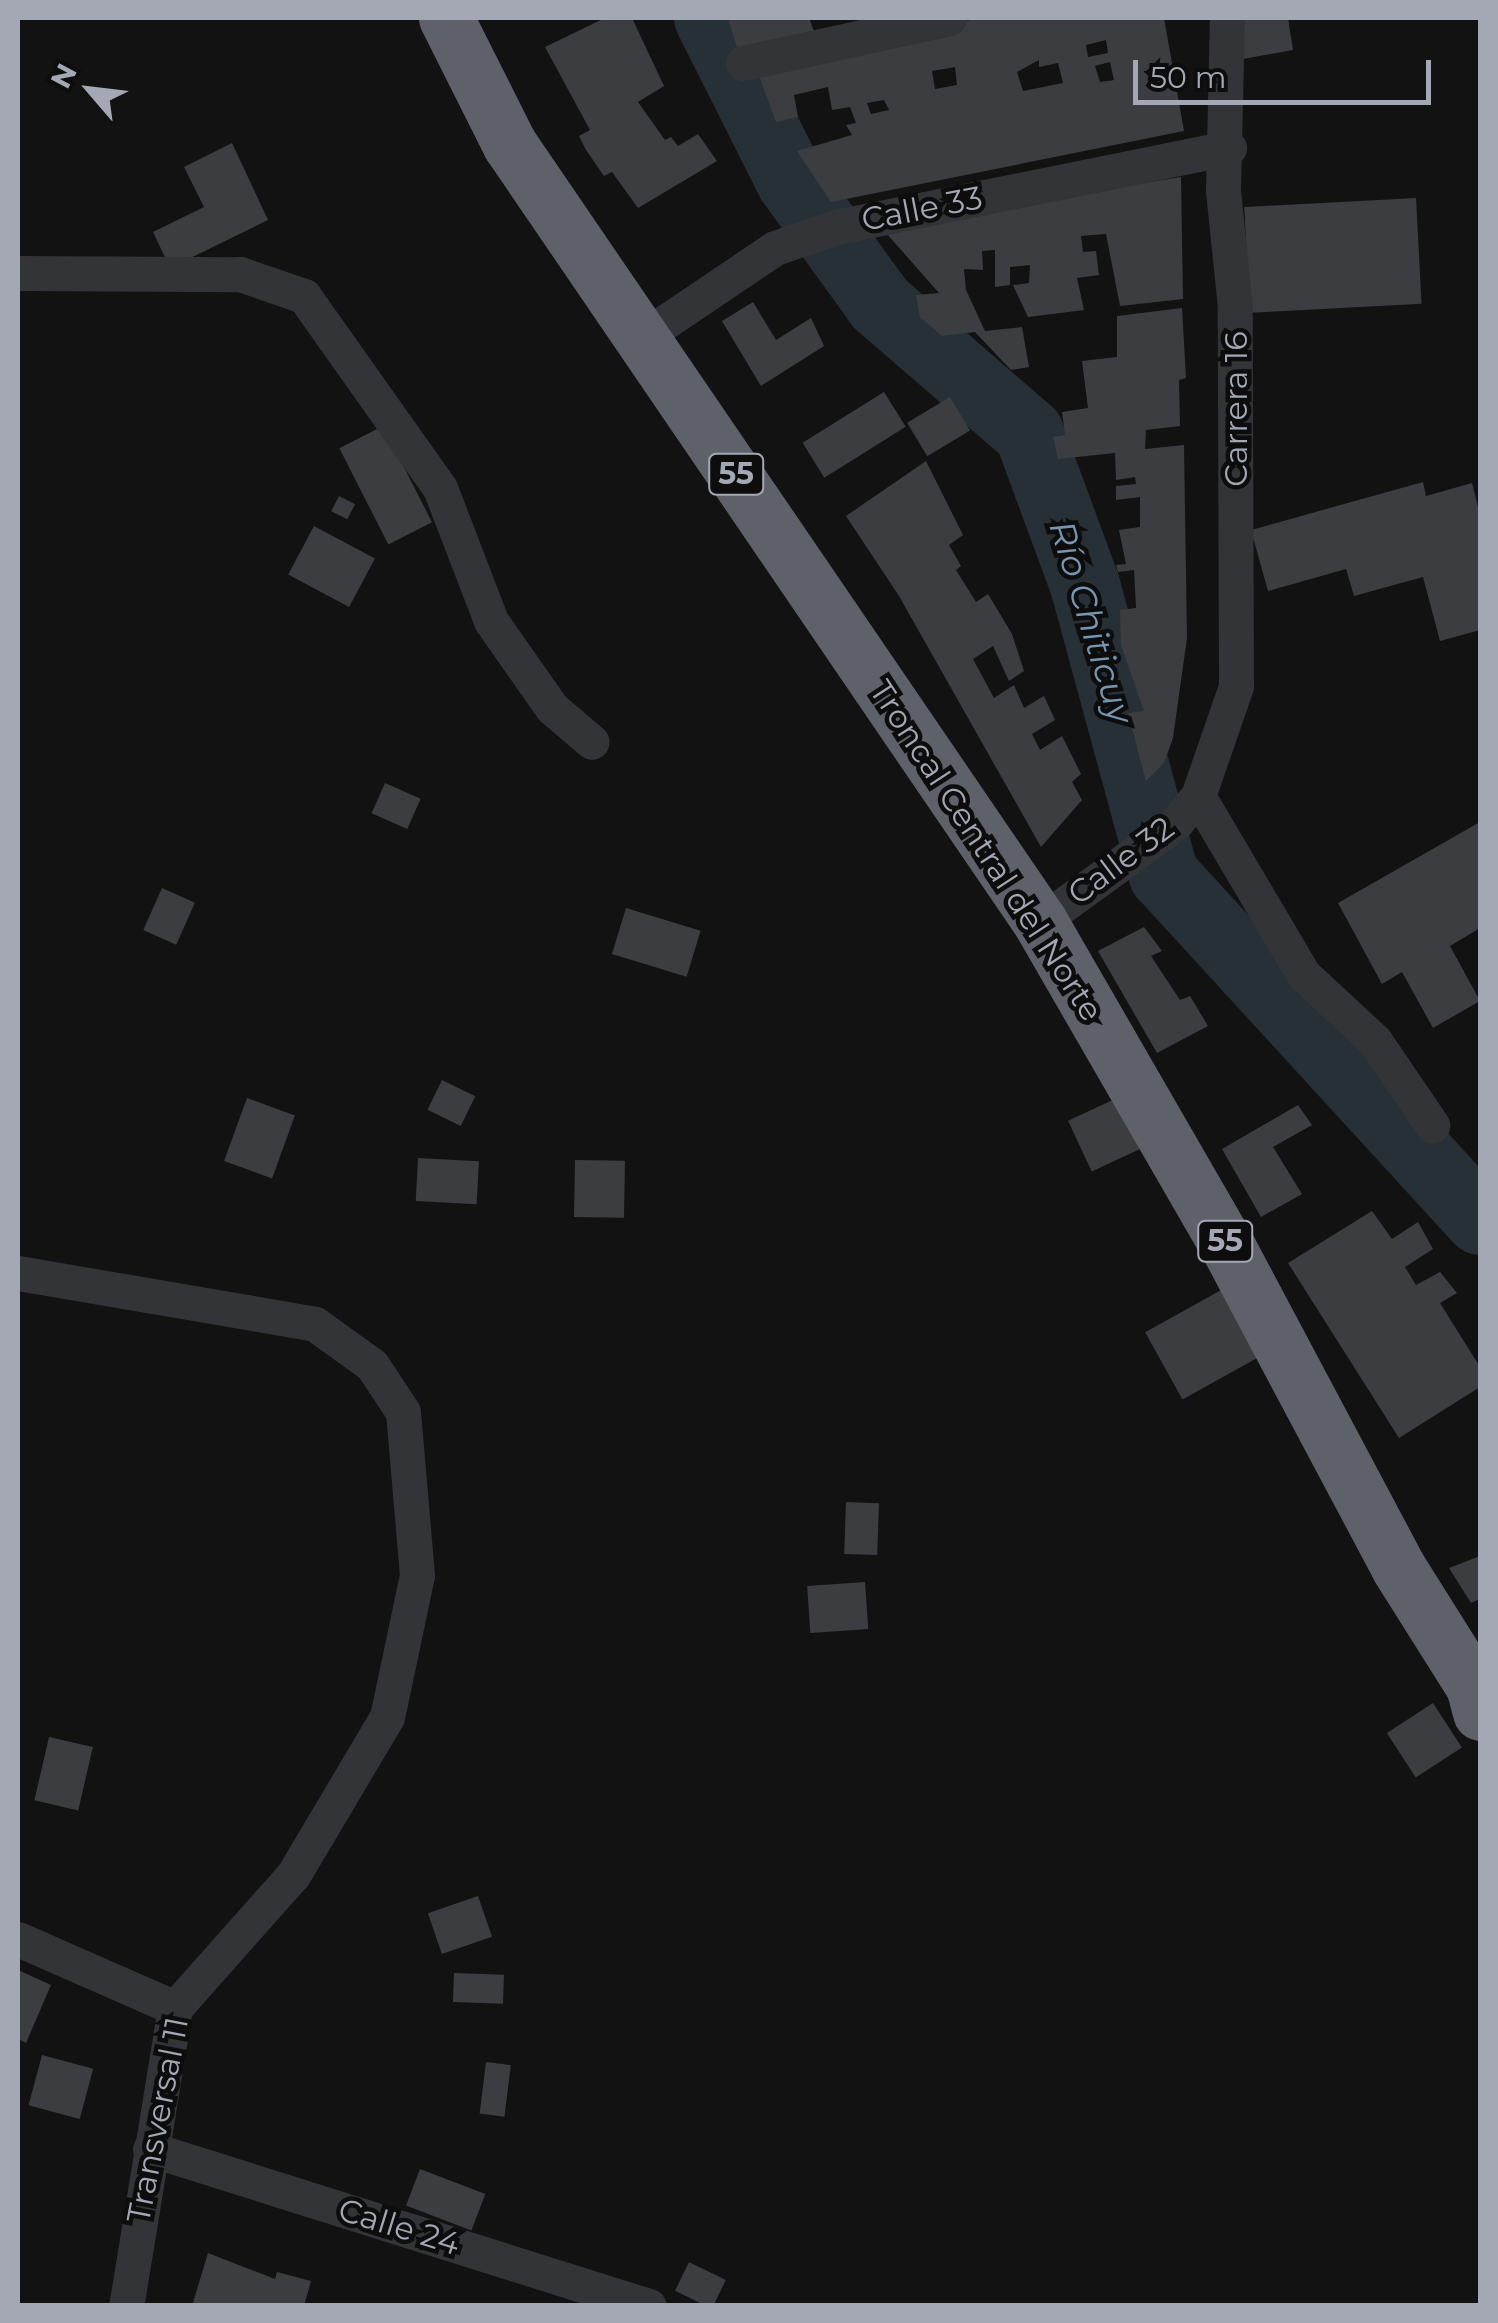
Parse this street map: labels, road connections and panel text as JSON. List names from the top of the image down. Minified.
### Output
{"streets":{"highway":["55","Troncal Central del Norte"],"street":["Calle 33","Carrera 16","Calle 32","Transversal 11","Calle 24"]},"crossings":[["Calle 33","Carrera 16"],["Calle 33","Troncal Central del Norte"],["Carrera 16","Calle 32"],["Troncal Central del Norte","Calle 32"],["Transversal 11","Calle 24"]],"water":["Río Chiticuy"],"scale_bar":"50 m","north":"top left"}
